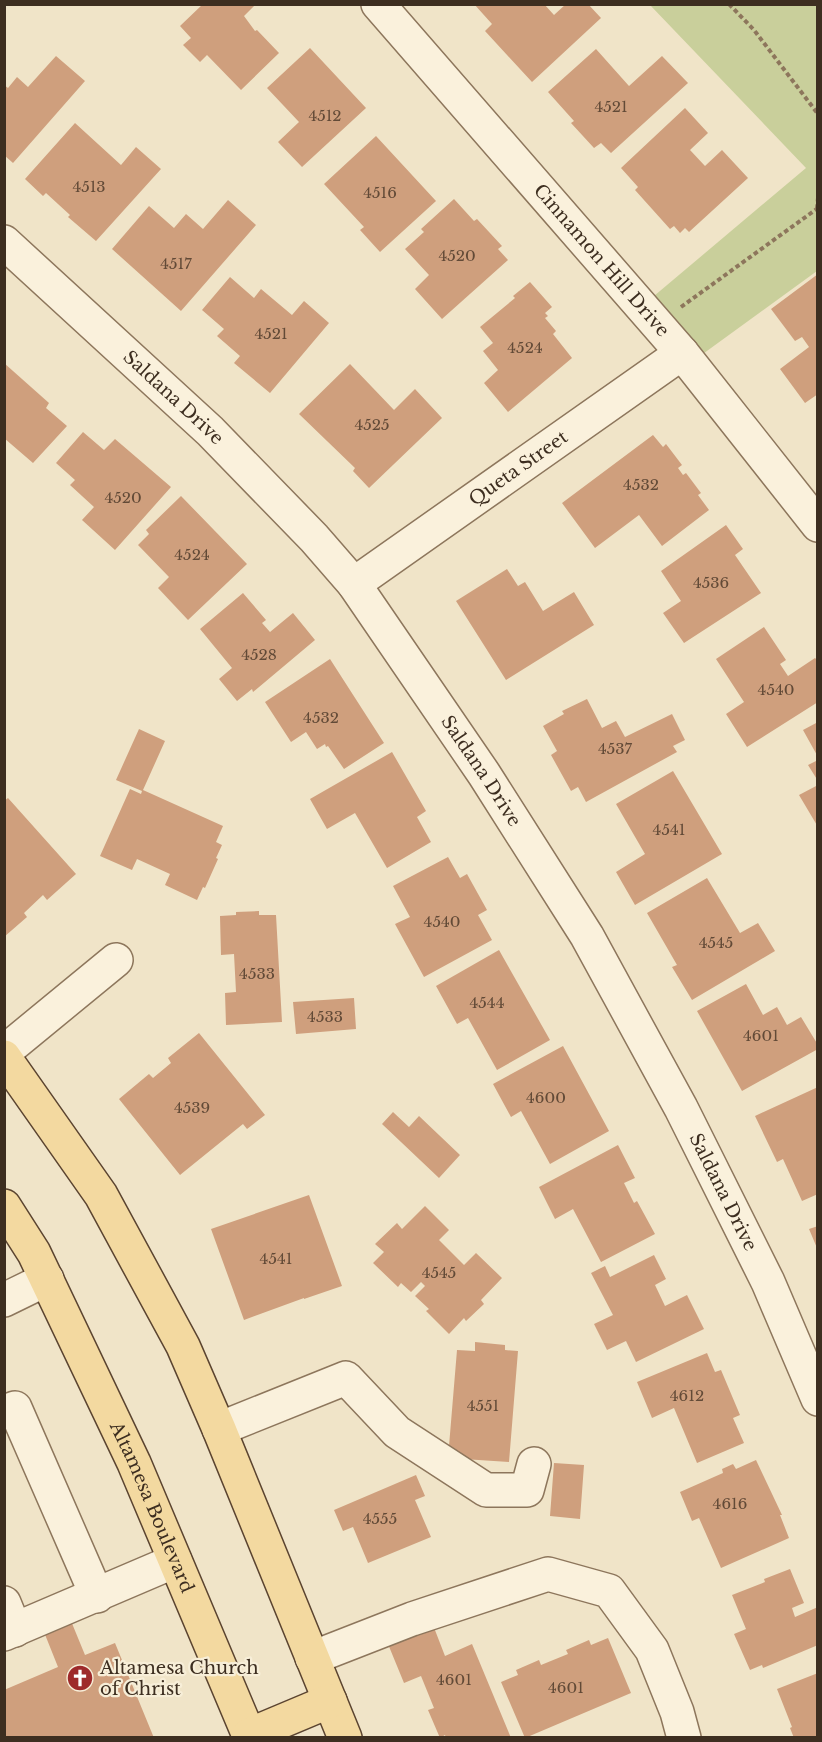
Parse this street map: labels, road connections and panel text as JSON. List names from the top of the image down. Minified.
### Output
{"streets":{"main road":["Altamesa Boulevard"],"street":["Cinnamon Hill Drive","Saldana Drive","Queta Street"]},"crossings":[["Cinnamon Hill Drive","Queta Street"],["Saldana Drive","Queta Street"]],"places":{"church":["Altamesa Church of Christ"]},"house_numbers":["4521","4512","4513","4516","4520","4517","4521","4524","4525","4532","4520","4524","4536","4528","4540","4532","4537","4541","4540","4545","4533","4544","4533","4601","4600","4539","4541","4545","4612","4551","4616","4555","4601","4601"]}
